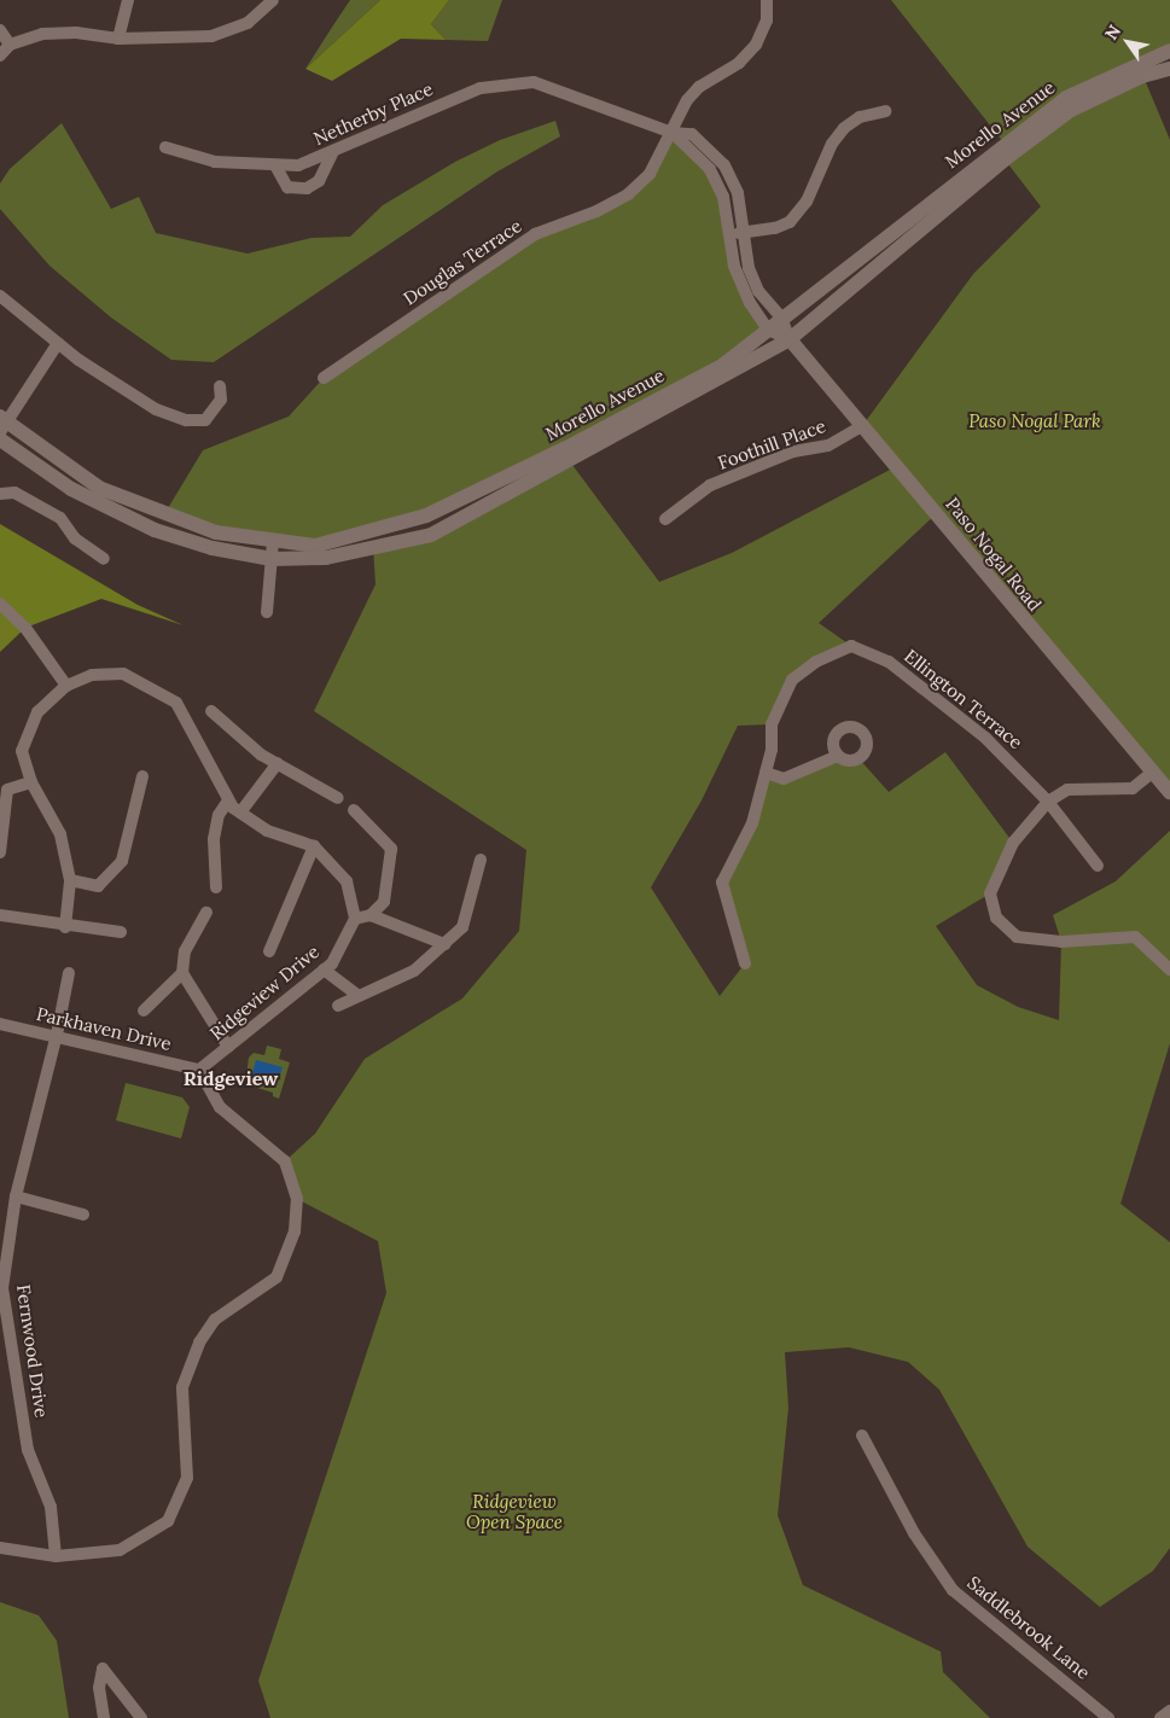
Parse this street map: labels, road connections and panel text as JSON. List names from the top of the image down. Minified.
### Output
{"streets":{"street":["Netherby Place","Morello Avenue","Douglas Terrace","Foothill Place","Paso Nogal Road","Ellington Terrace","Ridgeview Drive","Parkhaven Drive","Fernwood Drive","Saddlebrook Lane"]},"crossings":[["Netherby Place","Morello Avenue"],["Netherby Place","Douglas Terrace"],["Netherby Place","Paso Nogal Road"],["Morello Avenue","Paso Nogal Road"],["Foothill Place","Paso Nogal Road"],["Ridgeview Drive","Parkhaven Drive"],["Parkhaven Drive","Fernwood Drive"]],"districts":["Ridgeview"],"parks":["Paso Nogal Park","Ridgeview Open Space"],"north":"top left"}
